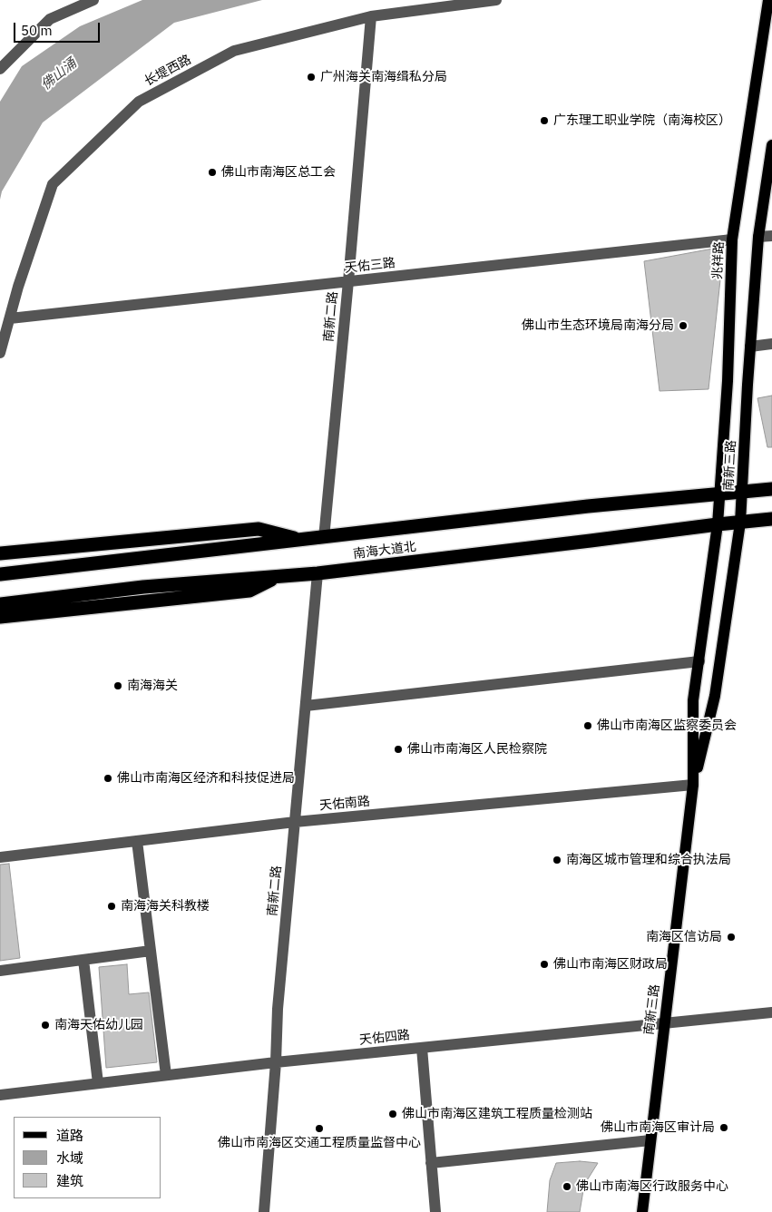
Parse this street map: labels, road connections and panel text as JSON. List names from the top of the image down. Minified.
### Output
{"streets":{"highway":["南海大道北"],"main road":["兆祥路","南新三路"],"street":["长堤西路","天佑三路","南新二路","天佑南路","天佑四路"]},"crossings":[["长堤西路","天佑三路"],["长堤西路","南新二路"],["兆祥路","天佑三路"],["兆祥路","南新三路"],["兆祥路","南海大道北"],["天佑三路","南新二路"],["南新二路","南海大道北"],["南新二路","天佑南路"],["南新二路","天佑四路"],["南新三路","南海大道北"],["南新三路","天佑南路"],["南新三路","天佑四路"]],"water":["佛山涌"],"places":["广州海关南海缉私分局","广东理工职业学院（南海校区）","佛山市南海区总工会","佛山市生态环境局南海分局","南海海关","佛山市南海区监察委员会","佛山市南海区人民检察院","佛山市南海区经济和科技促进局","南海区城市管理和综合执法局","南海海关科教楼","南海区信访局","佛山市南海区财政局","南海天佑幼儿园","佛山市南海区建筑工程质量检测站","佛山市南海区审计局","佛山市南海区交通工程质量监督中心","佛山市南海区行政服务中心"],"legend":["道路","水域","建筑"],"scale_bar":"50 m"}
